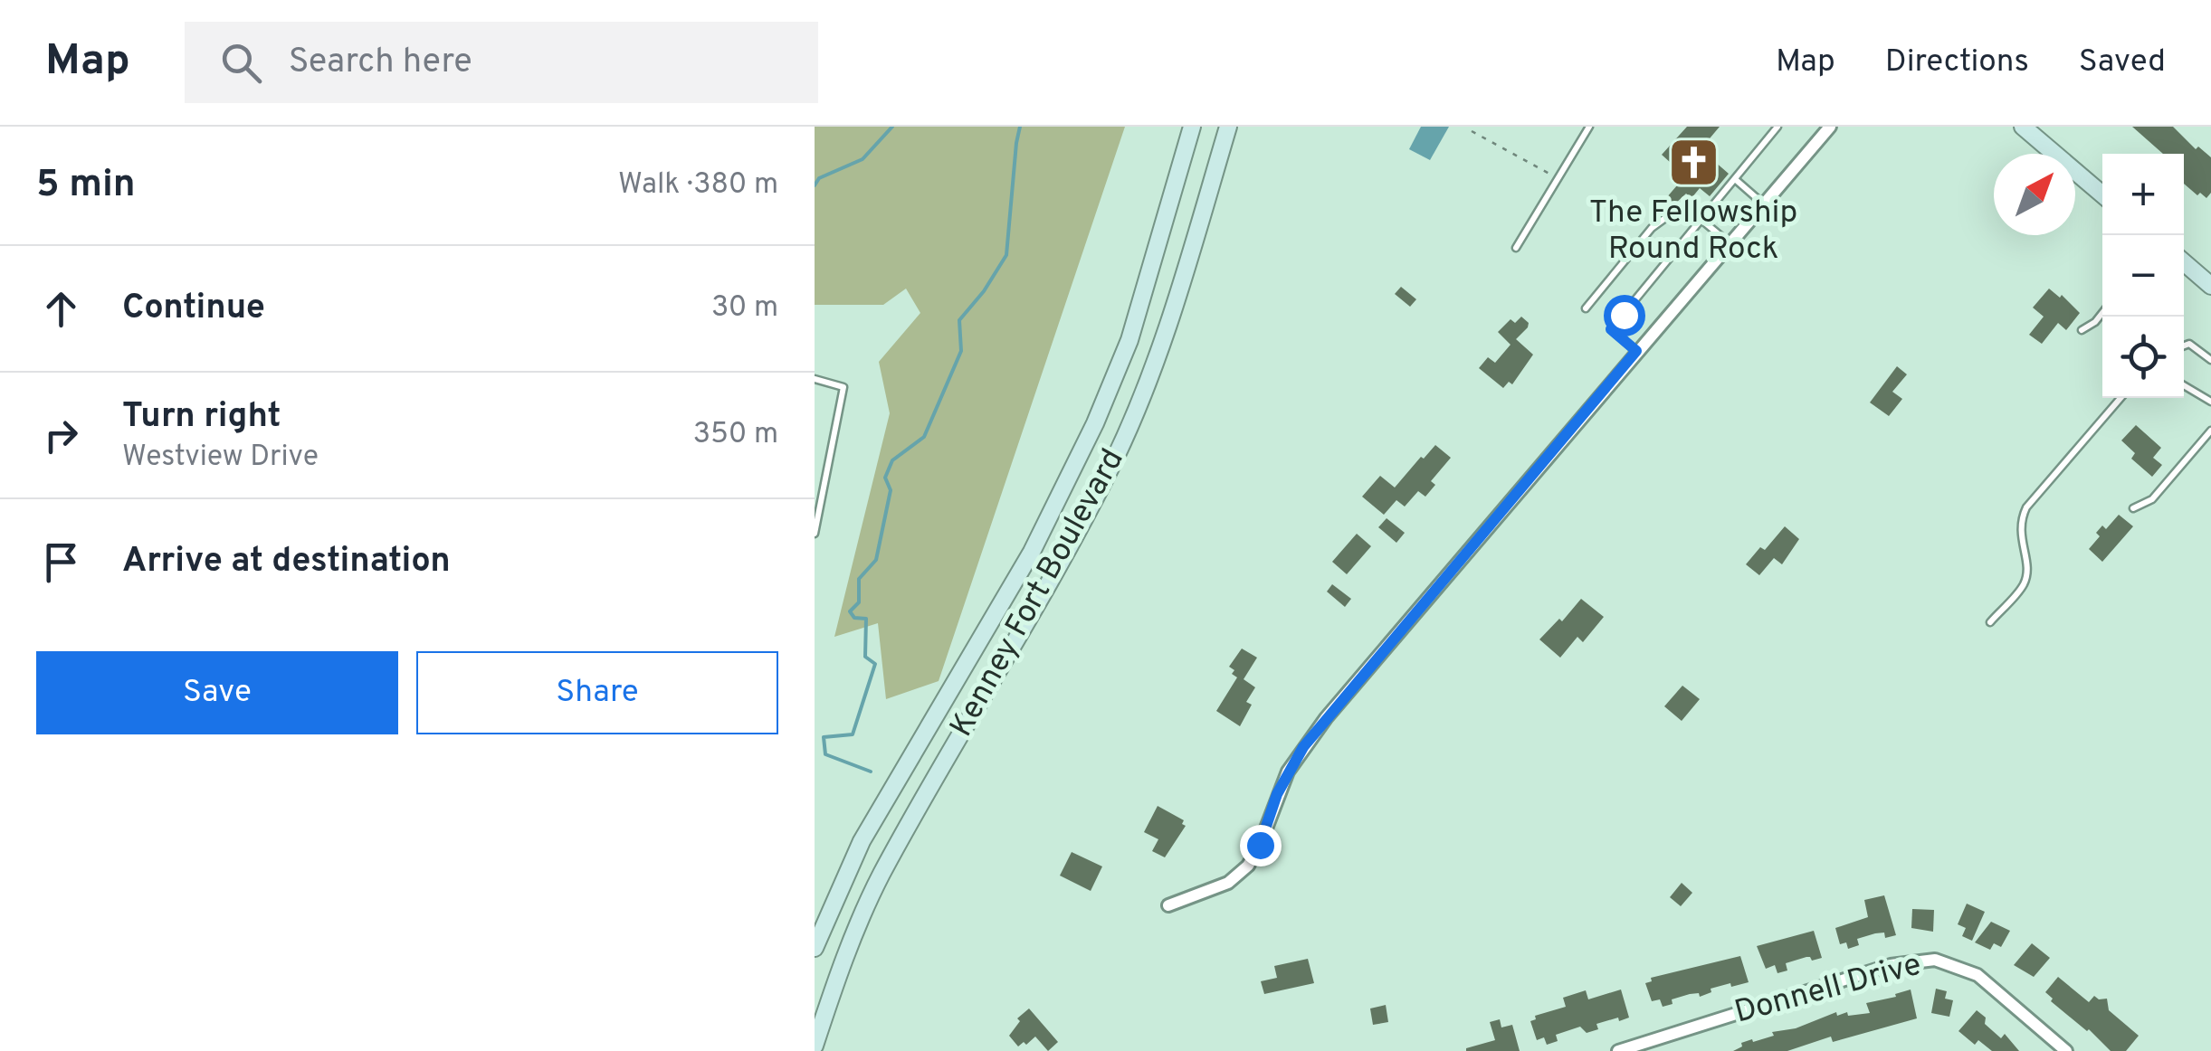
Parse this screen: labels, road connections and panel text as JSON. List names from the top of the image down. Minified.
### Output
{"streets":{"main road":["Kenney Fort Boulevard"],"street":["Donnell Drive"]},"places":{"church":["The Fellowship Round Rock"]},"north":"top right","page":{"header":"Map","search":"Search here","nav":["Map","Directions","Saved"],"heading":["5 min","Walk · 380 m"],"map_buttons":["+","−"],"list":[["Continue","30 m"],["Turn right","Westview Drive","350 m"],"Arrive at destination"],"buttons":["Save","Share"]}}
